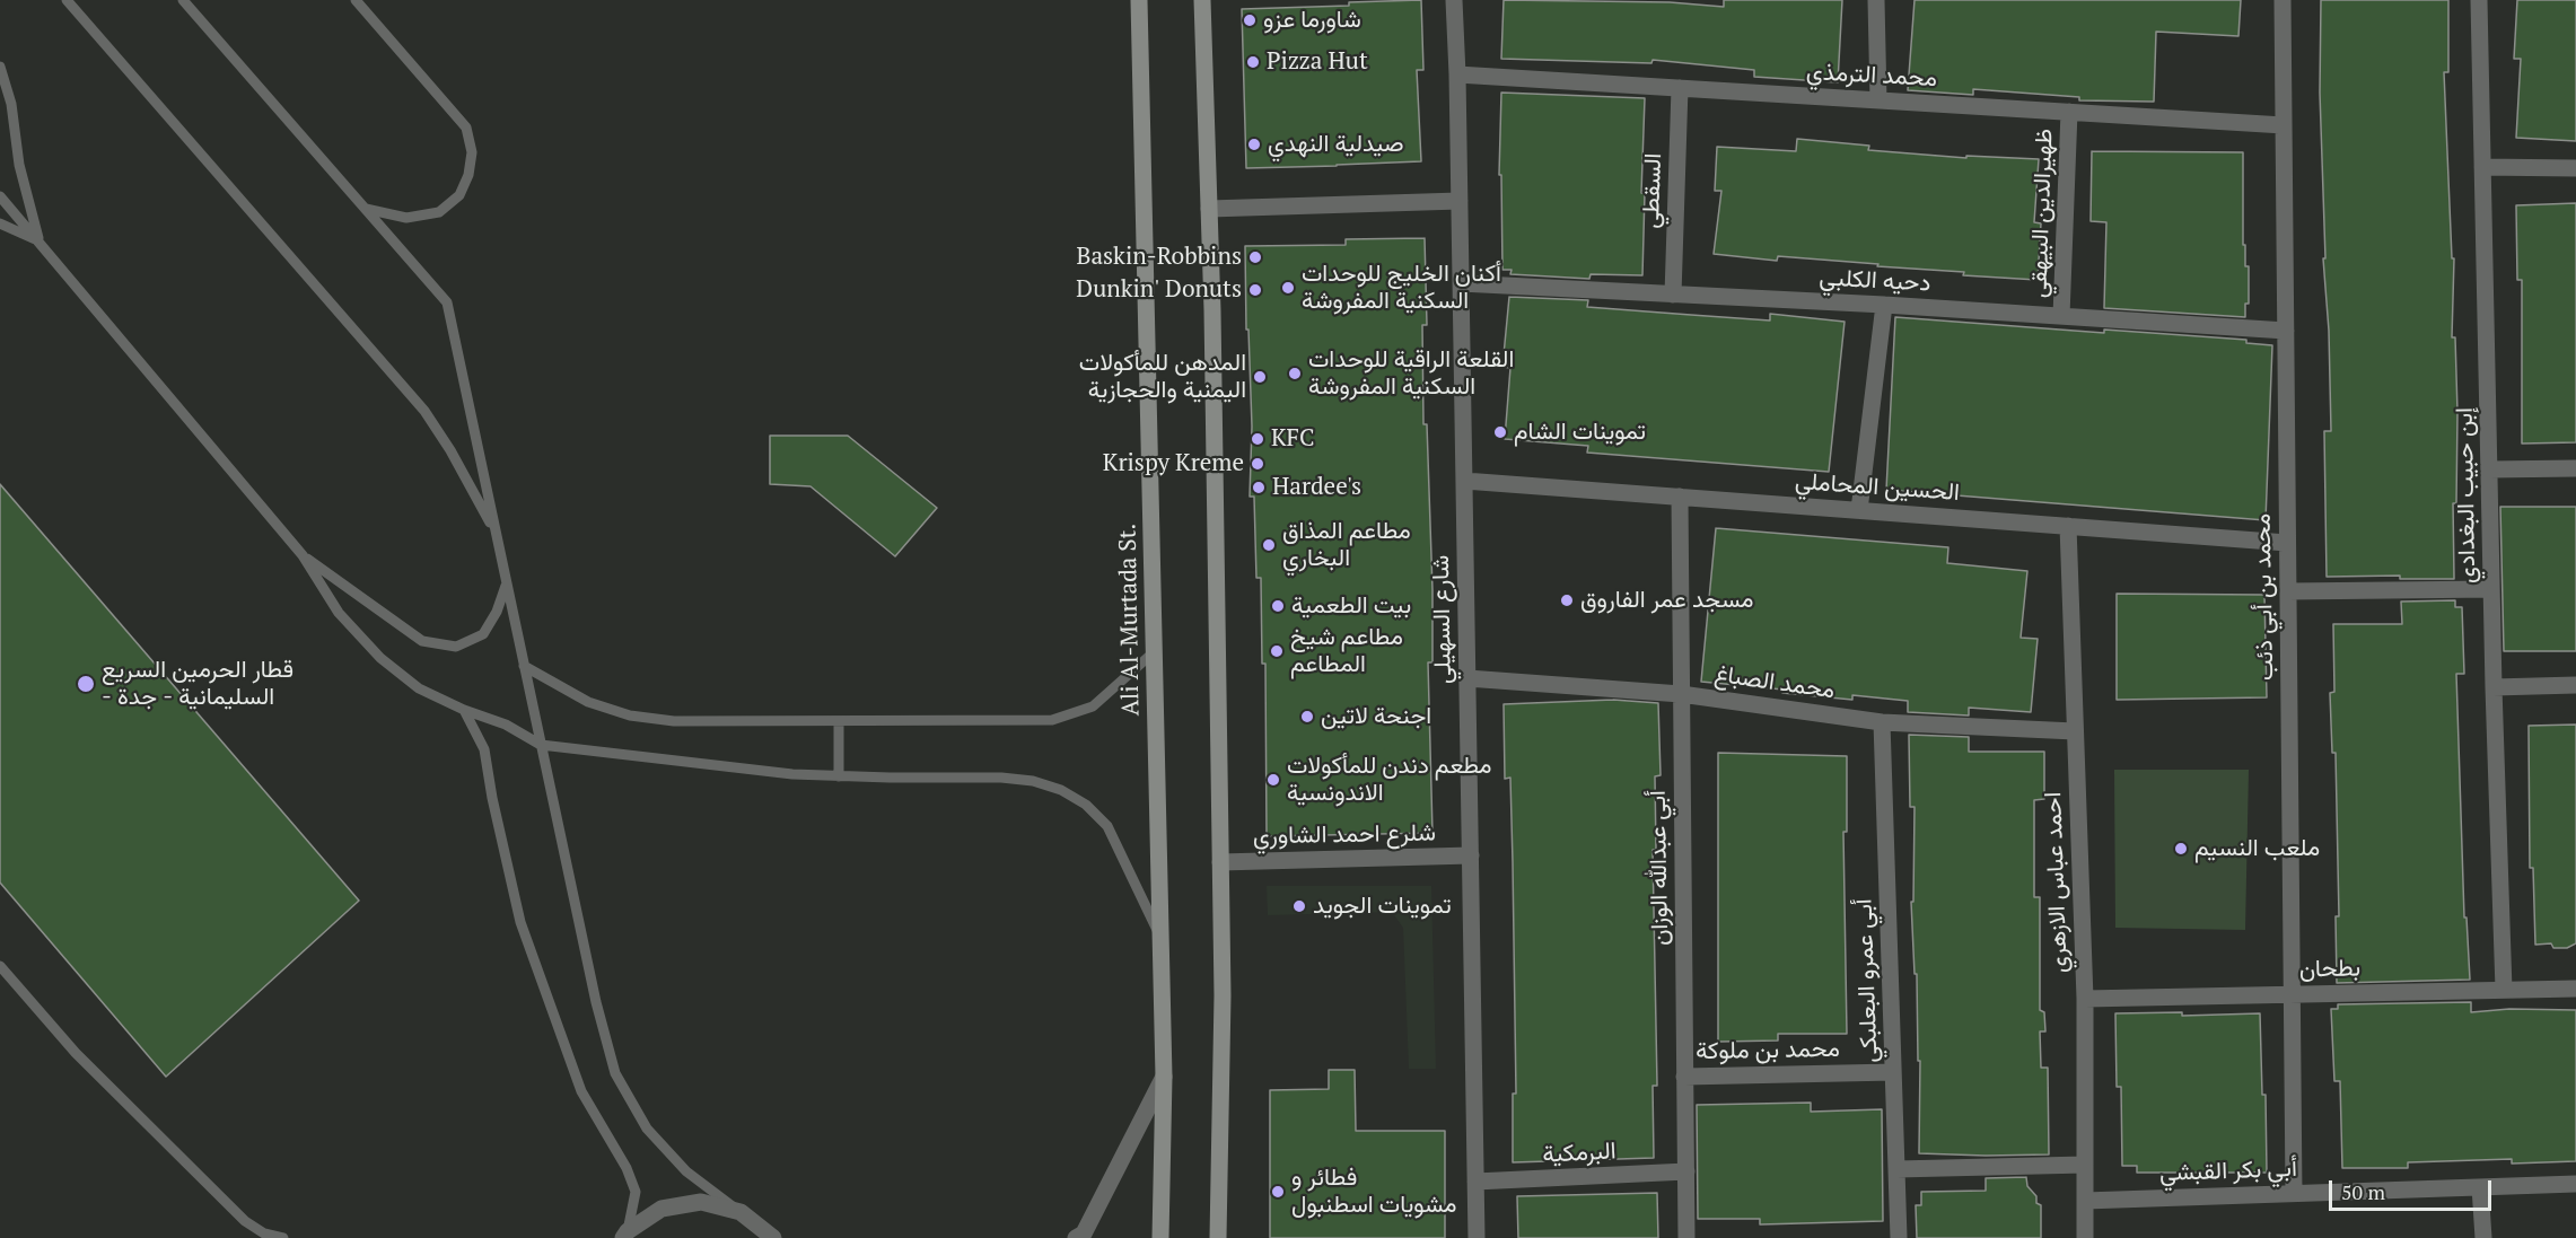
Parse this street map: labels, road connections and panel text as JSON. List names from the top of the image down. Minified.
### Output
{"streets":{"main road":["Ali Al-Murtada St."],"street":["محمد الترمذي","السقطي","ظهيرالدين البيهقي","دحيه الكلبي","الحسين المحاملي","إبن حبيب البغدادي","محمد بن أبي ذئب","شارع السهيلي","محمد الصباغ","شلرع احمد الشاوري","أبي عبدالله الوزان","احمد عباس الازهري","بطحان","أبي عمرو البعلبكي","محمد بن ملوكة","البرمكية","أبي بكر القبشي"]},"crossings":[["محمد الترمذي","السقطي"],["محمد الترمذي","ظهيرالدين البيهقي"],["محمد الترمذي","محمد بن أبي ذئب"],["محمد الترمذي","شارع السهيلي"],["السقطي","دحيه الكلبي"],["ظهيرالدين البيهقي","دحيه الكلبي"],["دحيه الكلبي","محمد بن أبي ذئب"],["دحيه الكلبي","شارع السهيلي"],["الحسين المحاملي","محمد بن أبي ذئب"],["الحسين المحاملي","شارع السهيلي"],["الحسين المحاملي","أبي عبدالله الوزان"],["الحسين المحاملي","احمد عباس الازهري"],["إبن حبيب البغدادي","بطحان"],["محمد بن أبي ذئب","بطحان"],["محمد بن أبي ذئب","أبي بكر القبشي"],["شارع السهيلي","محمد الصباغ"],["شارع السهيلي","شلرع احمد الشاوري"],["شارع السهيلي","البرمكية"],["محمد الصباغ","أبي عبدالله الوزان"],["محمد الصباغ","احمد عباس الازهري"],["محمد الصباغ","أبي عمرو البعلبكي"],["أبي عبدالله الوزان","محمد بن ملوكة"],["أبي عبدالله الوزان","البرمكية"],["احمد عباس الازهري","بطحان"],["احمد عباس الازهري","أبي بكر القبشي"],["أبي عمرو البعلبكي","محمد بن ملوكة"]],"places":["شاورما عزو","Pizza Hut","صيدلية النهدي","Baskin-Robbins","أكنان الخليج للوحدات السكنية المفروشة","Dunkin' Donuts","القلعة الراقية للوحدات السكنية المفروشة","المدهن للمأكولات اليمنية والحجازية","تموينات الشام","KFC","Krispy Kreme","Hardee's","مطاعم المذاق البخاري","مسجد عمر الفاروق","بيت الطعمية","مطاعم شيخ المطاعم","قطار الحرمين السريع - السليمانية - جدة","اجنحة لاتين","مطعم دندن للمأكولات الاندونسية","ملعب النسيم","تموينات الجويد","فطائر و مشويات اسطنبول"],"scale_bar":"50 m"}
